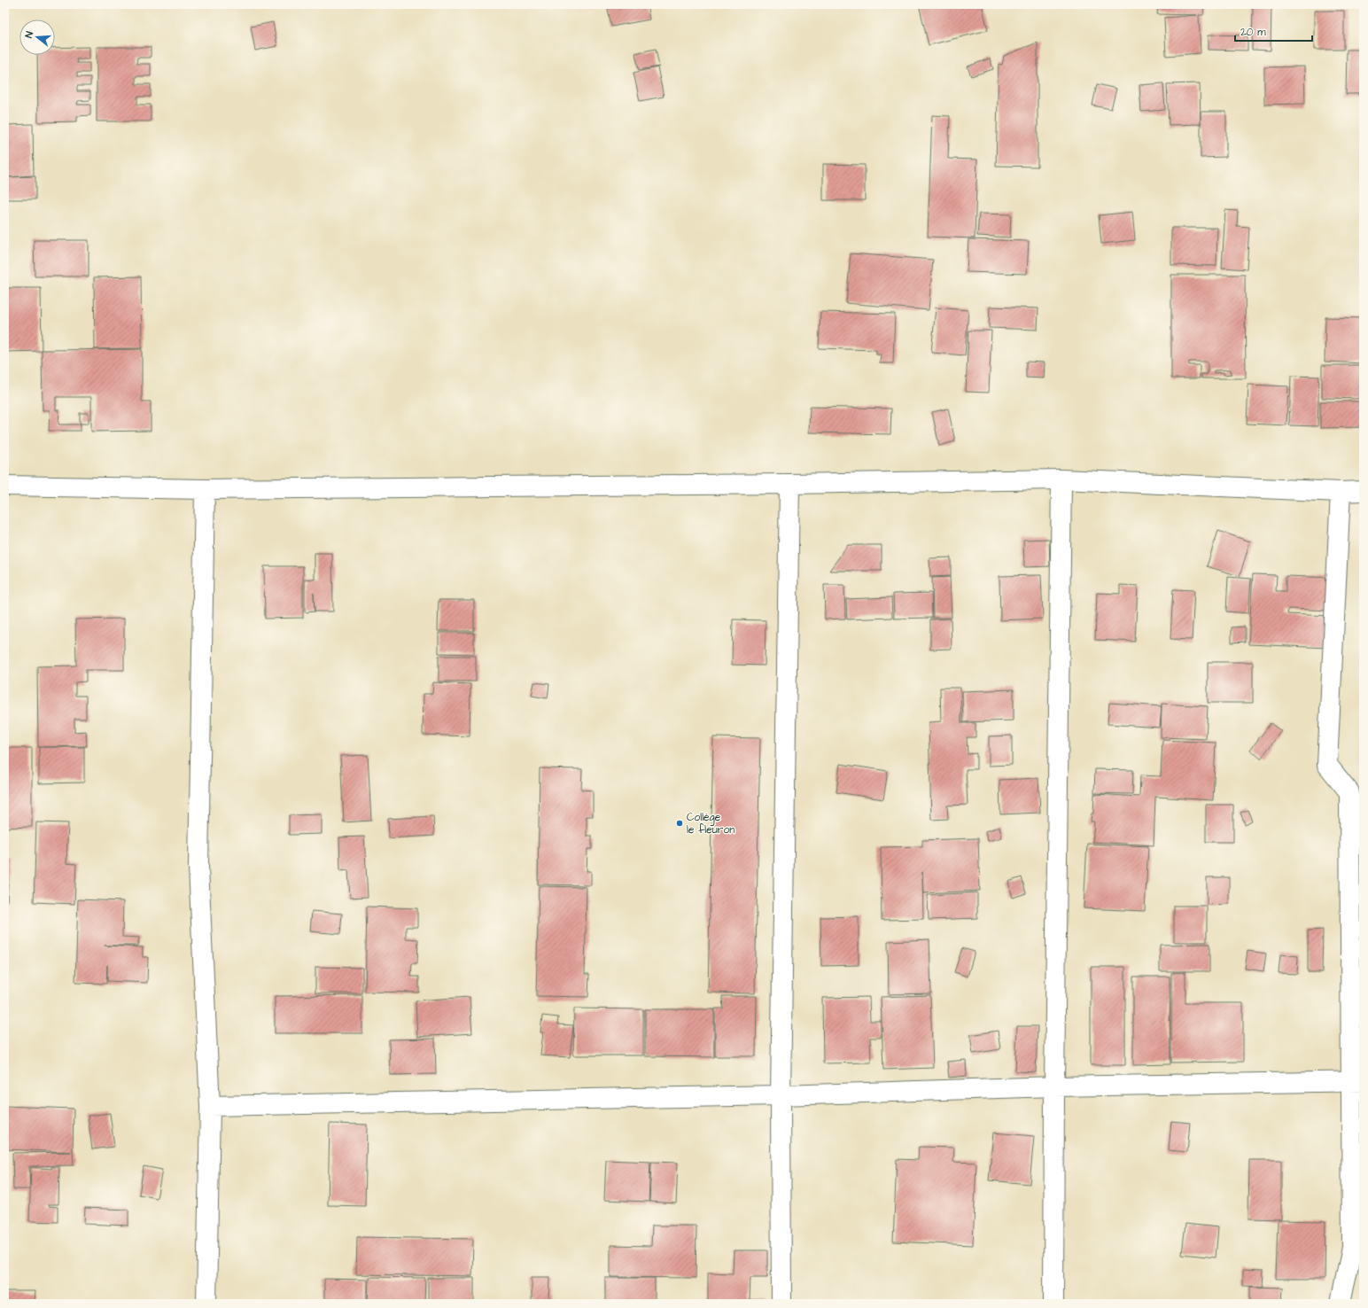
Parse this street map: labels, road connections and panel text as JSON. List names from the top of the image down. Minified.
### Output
{"places":["Collège le fleuron"],"scale_bar":"20 m","north":"left"}
